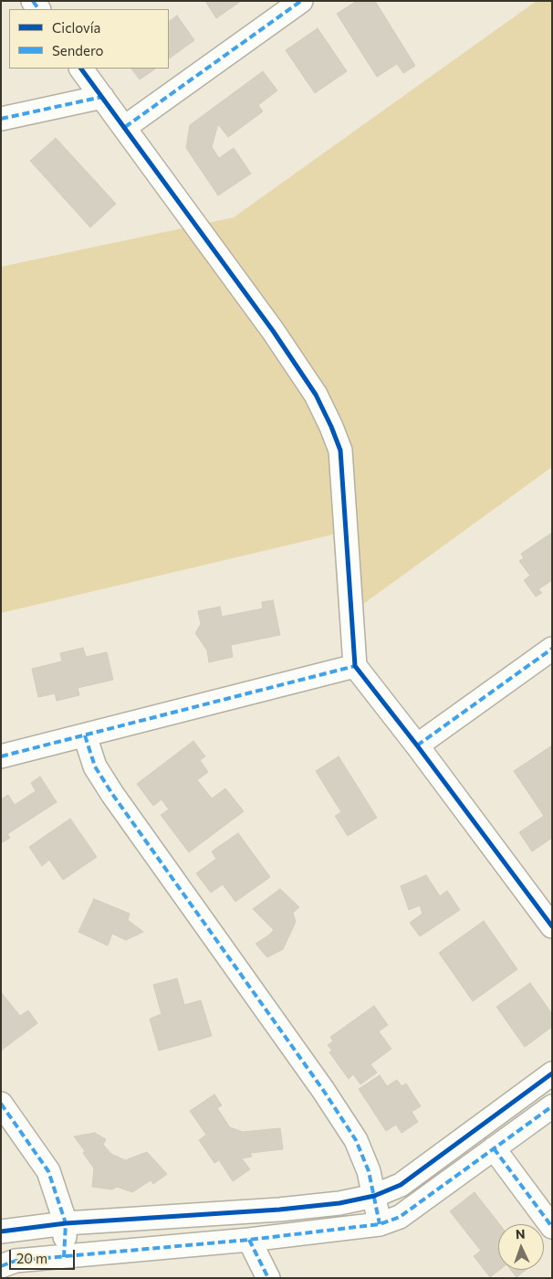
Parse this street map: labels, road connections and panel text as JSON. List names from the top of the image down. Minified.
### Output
{"legend":["Ciclovía","Sendero"],"scale_bar":"20 m","north":"top"}
